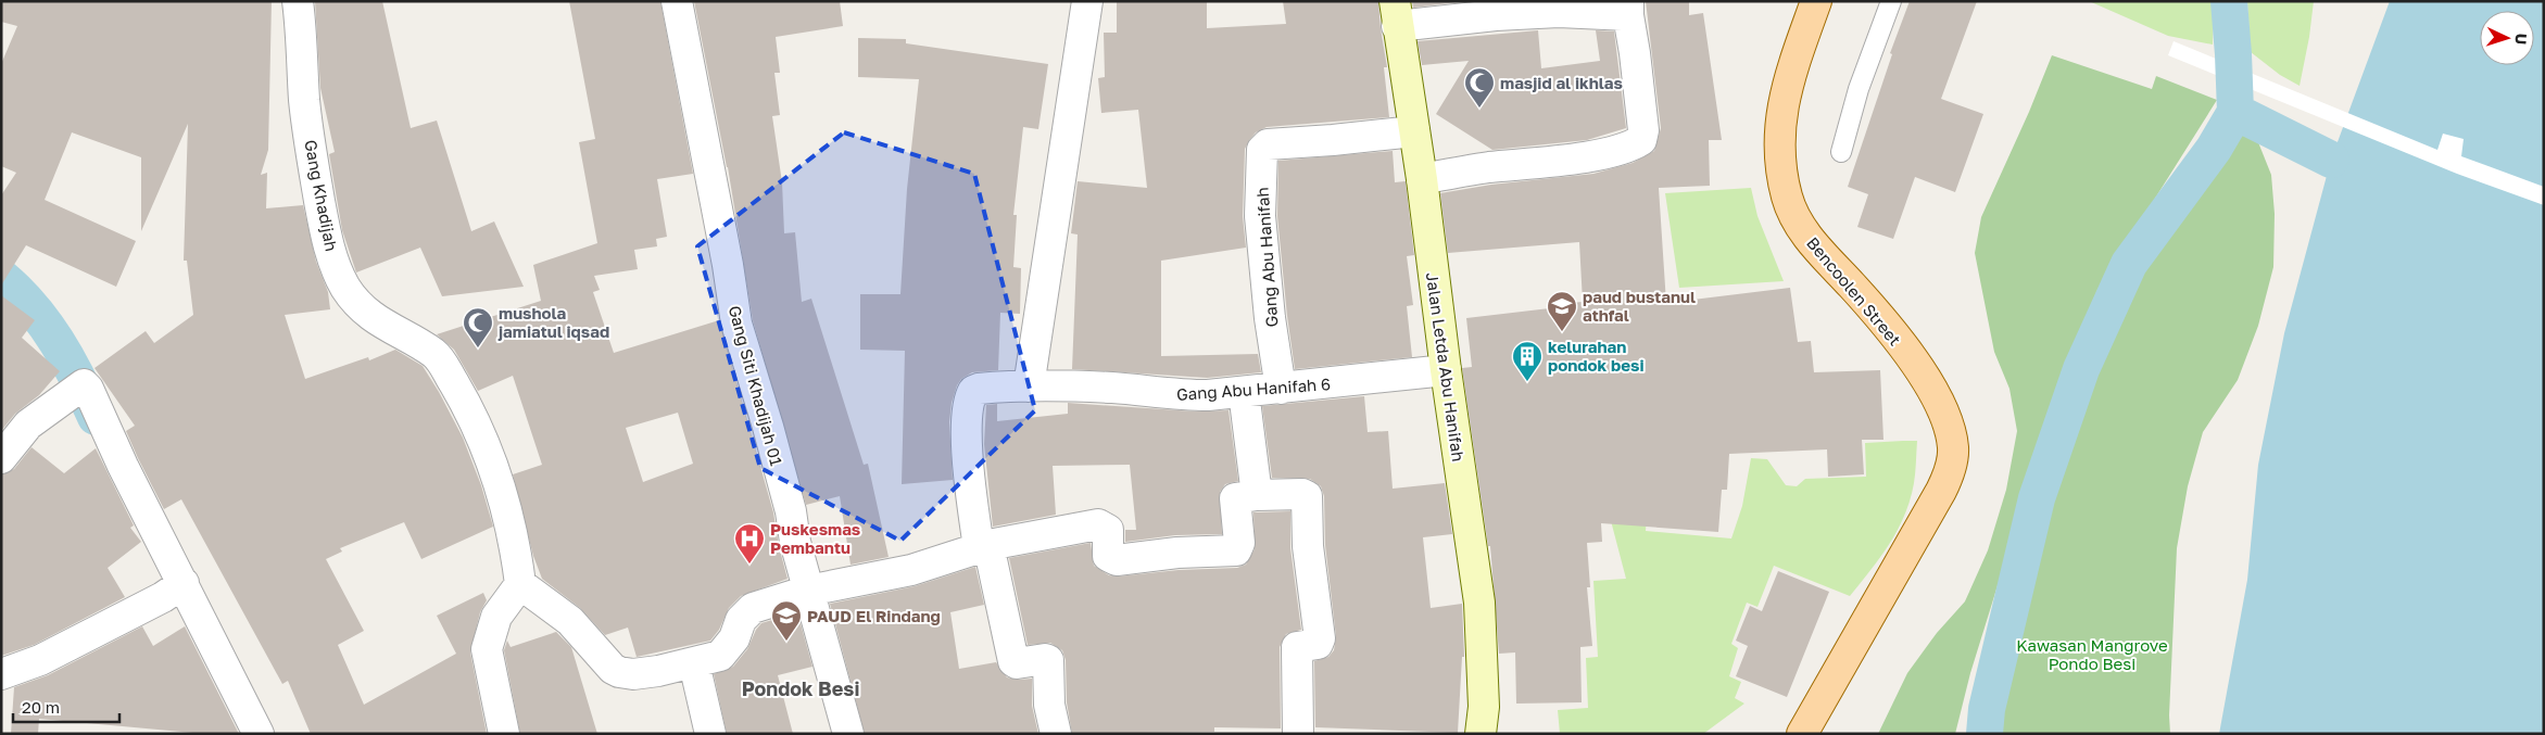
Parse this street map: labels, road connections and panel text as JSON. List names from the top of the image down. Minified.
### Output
{"streets":{"main road":["Bencoolen Street"],"street":["Gang Khadijah","Gang Abu Hanifah","Jalan Letda Abu Hanifah","Gang Siti Khadijah 01","Gang Abu Hanifah 6"]},"crossings":[["Gang Abu Hanifah","Jalan Letda Abu Hanifah"],["Gang Abu Hanifah","Gang Abu Hanifah 6"],["Jalan Letda Abu Hanifah","Gang Abu Hanifah 6"]],"districts":["Pondok Besi"],"parks":["Kawasan Mangrove Pondo Besi"],"places":{"mosque":["masjid al ikhlas","mushola jamiatul iqsad"],"school or university":["paud bustanul athfal","PAUD El Rindang"],"building":["kelurahan pondok besi"],"hospital":["Puskesmas Pembantu"]},"scale_bar":"20 m","north":"right"}
